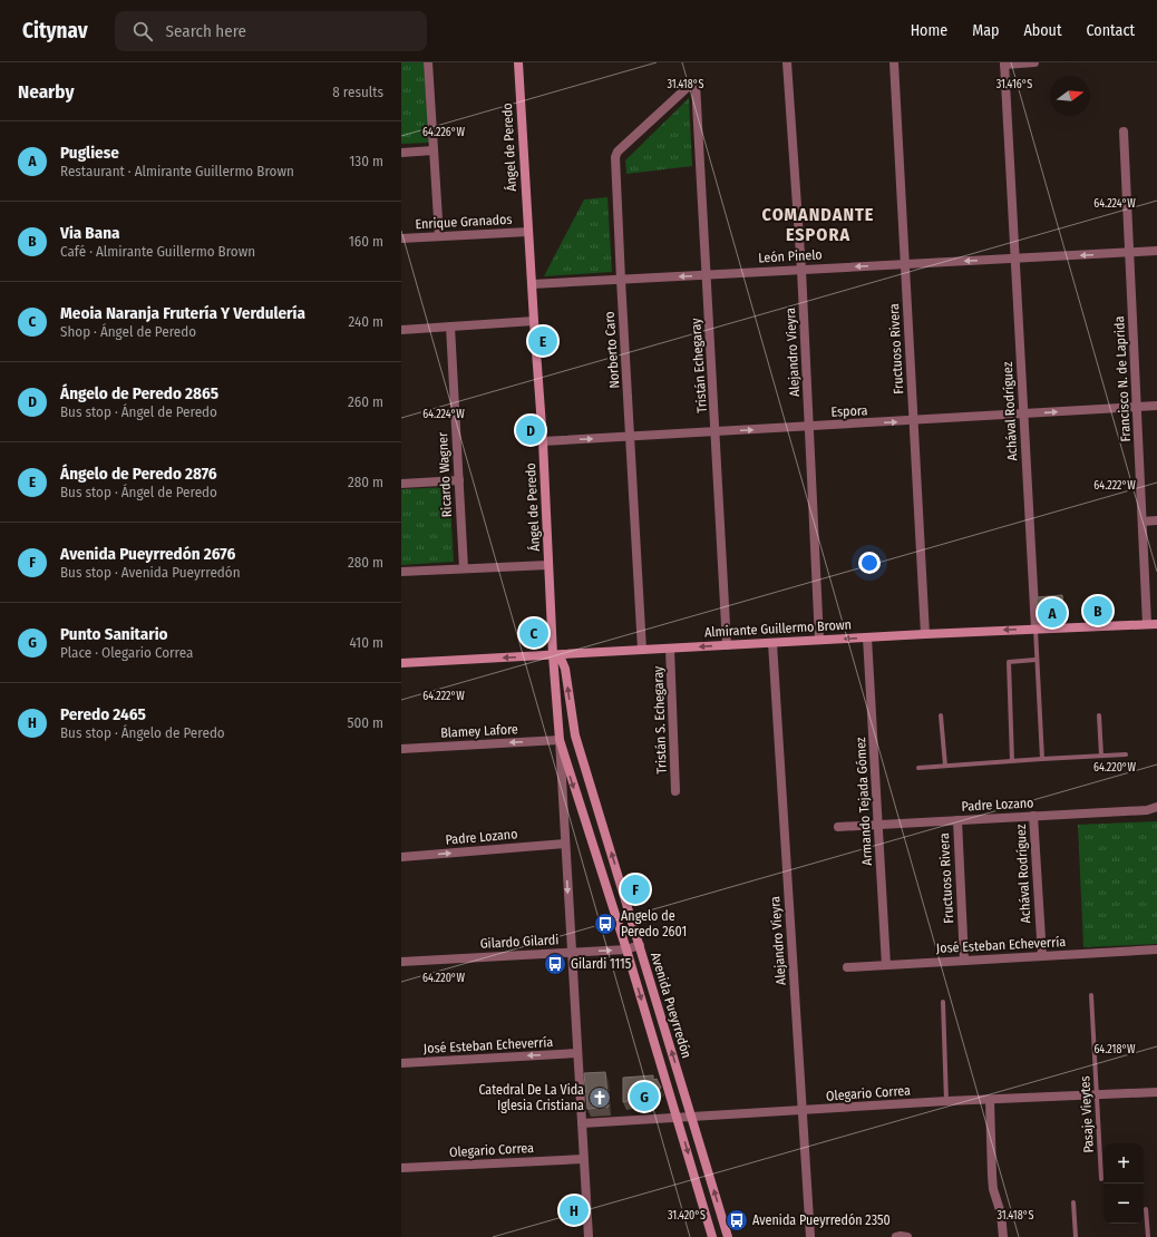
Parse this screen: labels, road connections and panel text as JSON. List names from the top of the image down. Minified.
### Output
{"streets":{"main road":["Ángel de Peredo","Almirante Guillermo Brown","Avenida Pueyrredón"],"street":["Enrique Granados","León Pinelo","Fructuoso Rivera","Norberto Caro","Alejandro Vieyra","Tristán Echegaray","Francisco N. de Laprida","Espora","Achával Rodríguez","Ricardo Wagner","Tristán S. Echegaray","Blamey Lafore","Armando Tejada Gómez","Padre Lozano","Gilardo Gilardi","José Esteban Echeverría","Olegario Correa"],"lane":["Pasaje Vieytes"]},"crossings":[["Ángel de Peredo","Enrique Granados"],["Ángel de Peredo","León Pinelo"],["Ángel de Peredo","Espora"],["Ángel de Peredo","Almirante Guillermo Brown"],["Ángel de Peredo","Blamey Lafore"],["Ángel de Peredo","Padre Lozano"],["Ángel de Peredo","Gilardo Gilardi"],["Ángel de Peredo","José Esteban Echeverría"],["Ángel de Peredo","Avenida Pueyrredón"],["Ángel de Peredo","Olegario Correa"],["León Pinelo","Fructuoso Rivera"],["León Pinelo","Norberto Caro"],["León Pinelo","Alejandro Vieyra"],["León Pinelo","Tristán Echegaray"],["León Pinelo","Francisco N. de Laprida"],["León Pinelo","Achával Rodríguez"],["Fructuoso Rivera","Espora"],["Fructuoso Rivera","Almirante Guillermo Brown"],["Fructuoso Rivera","Padre Lozano"],["Fructuoso Rivera","José Esteban Echeverría"],["Norberto Caro","Tristán Echegaray"],["Norberto Caro","Espora"],["Norberto Caro","Almirante Guillermo Brown"],["Alejandro Vieyra","Espora"],["Alejandro Vieyra","Almirante Guillermo Brown"],["Alejandro Vieyra","Olegario Correa"],["Tristán Echegaray","Espora"],["Tristán Echegaray","Almirante Guillermo Brown"],["Francisco N. de Laprida","Espora"],["Francisco N. de Laprida","Almirante Guillermo Brown"],["Espora","Achával Rodríguez"],["Achával Rodríguez","Almirante Guillermo Brown"],["Achával Rodríguez","Padre Lozano"],["Achával Rodríguez","José Esteban Echeverría"],["Almirante Guillermo Brown","Tristán S. Echegaray"],["Almirante Guillermo Brown","Armando Tejada Gómez"],["Almirante Guillermo Brown","Avenida Pueyrredón"],["Blamey Lafore","Avenida Pueyrredón"],["Armando Tejada Gómez","Padre Lozano"],["Armando Tejada Gómez","José Esteban Echeverría"],["Gilardo Gilardi","Avenida Pueyrredón"],["Avenida Pueyrredón","Olegario Correa"],["Olegario Correa","Pasaje Vieytes"]],"one_way":["León Pinelo","Espora","Almirante Guillermo Brown","Blamey Lafore","José Esteban Echeverría"],"districts":["COMANDANTE ESPORA"],"places":{"bus stop":["Angelo de Peredo 2601","Gilardi 1115","Avenida Pueyrredón 2350"],"church":["Catedral De La Vida Iglesia Cristiana"]},"north":"right","page":{"header":"Citynav","search":"Search here","nav":["Home","Map","About","Contact"],"heading":["Nearby","8 results"],"list":[{"mark":"A","name":"Pugliese","note":"Restaurant · Almirante Guillermo Brown","value":"130 m"},{"mark":"B","name":"Via Bana","note":"Café · Almirante Guillermo Brown","value":"160 m"},{"mark":"C","name":"Meoia Naranja Frutería Y Verdulería","note":"Shop · Ángel de Peredo","value":"240 m"},{"mark":"D","name":"Ángelo de Peredo 2865","note":"Bus stop · Ángel de Peredo","value":"260 m"},{"mark":"E","name":"Ángelo de Peredo 2876","note":"Bus stop · Ángel de Peredo","value":"280 m"},{"mark":"F","name":"Avenida Pueyrredón 2676","note":"Bus stop · Avenida Pueyrredón","value":"280 m"},{"mark":"G","name":"Punto Sanitario","note":"Place · Olegario Correa","value":"410 m"},{"mark":"H","name":"Peredo 2465","note":"Bus stop · Ángelo de Peredo","value":"500 m"}],"pins":["E","D","B","A","C","F","G","H"],"map_buttons":["+","−"]},"coordinates":["31.418°S","31.416°S","64.226°W","64.224°W","64.222°W","64.220°W","64.218°W","31.420°S"]}
